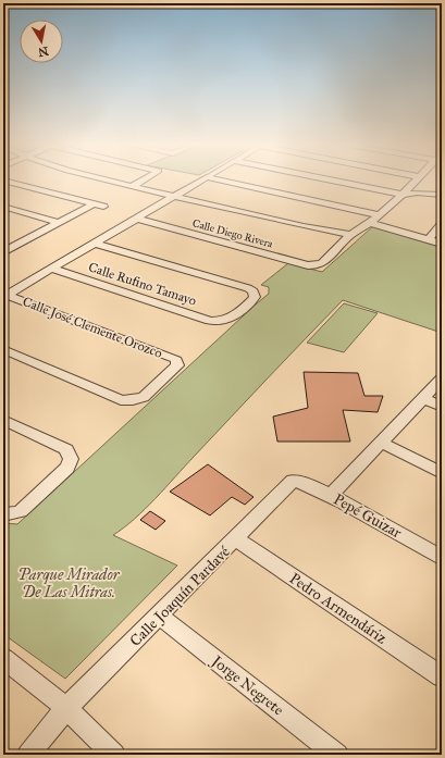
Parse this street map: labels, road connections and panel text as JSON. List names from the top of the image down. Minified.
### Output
{"streets":{"street":["Calle Diego Rivera","Calle Rufino Tamayo","Calle José Clemente Orozco","Pepé Guizar","Calle Joaquín Pardavé","Pedro Armendáriz","Jorge Negrete"]},"crossings":[["Pepé Guizar","Calle Joaquín Pardavé"],["Calle Joaquín Pardavé","Pedro Armendáriz"],["Calle Joaquín Pardavé","Jorge Negrete"]],"parks":["Parque Mirador De Las Mitras."],"north":"bottom"}
